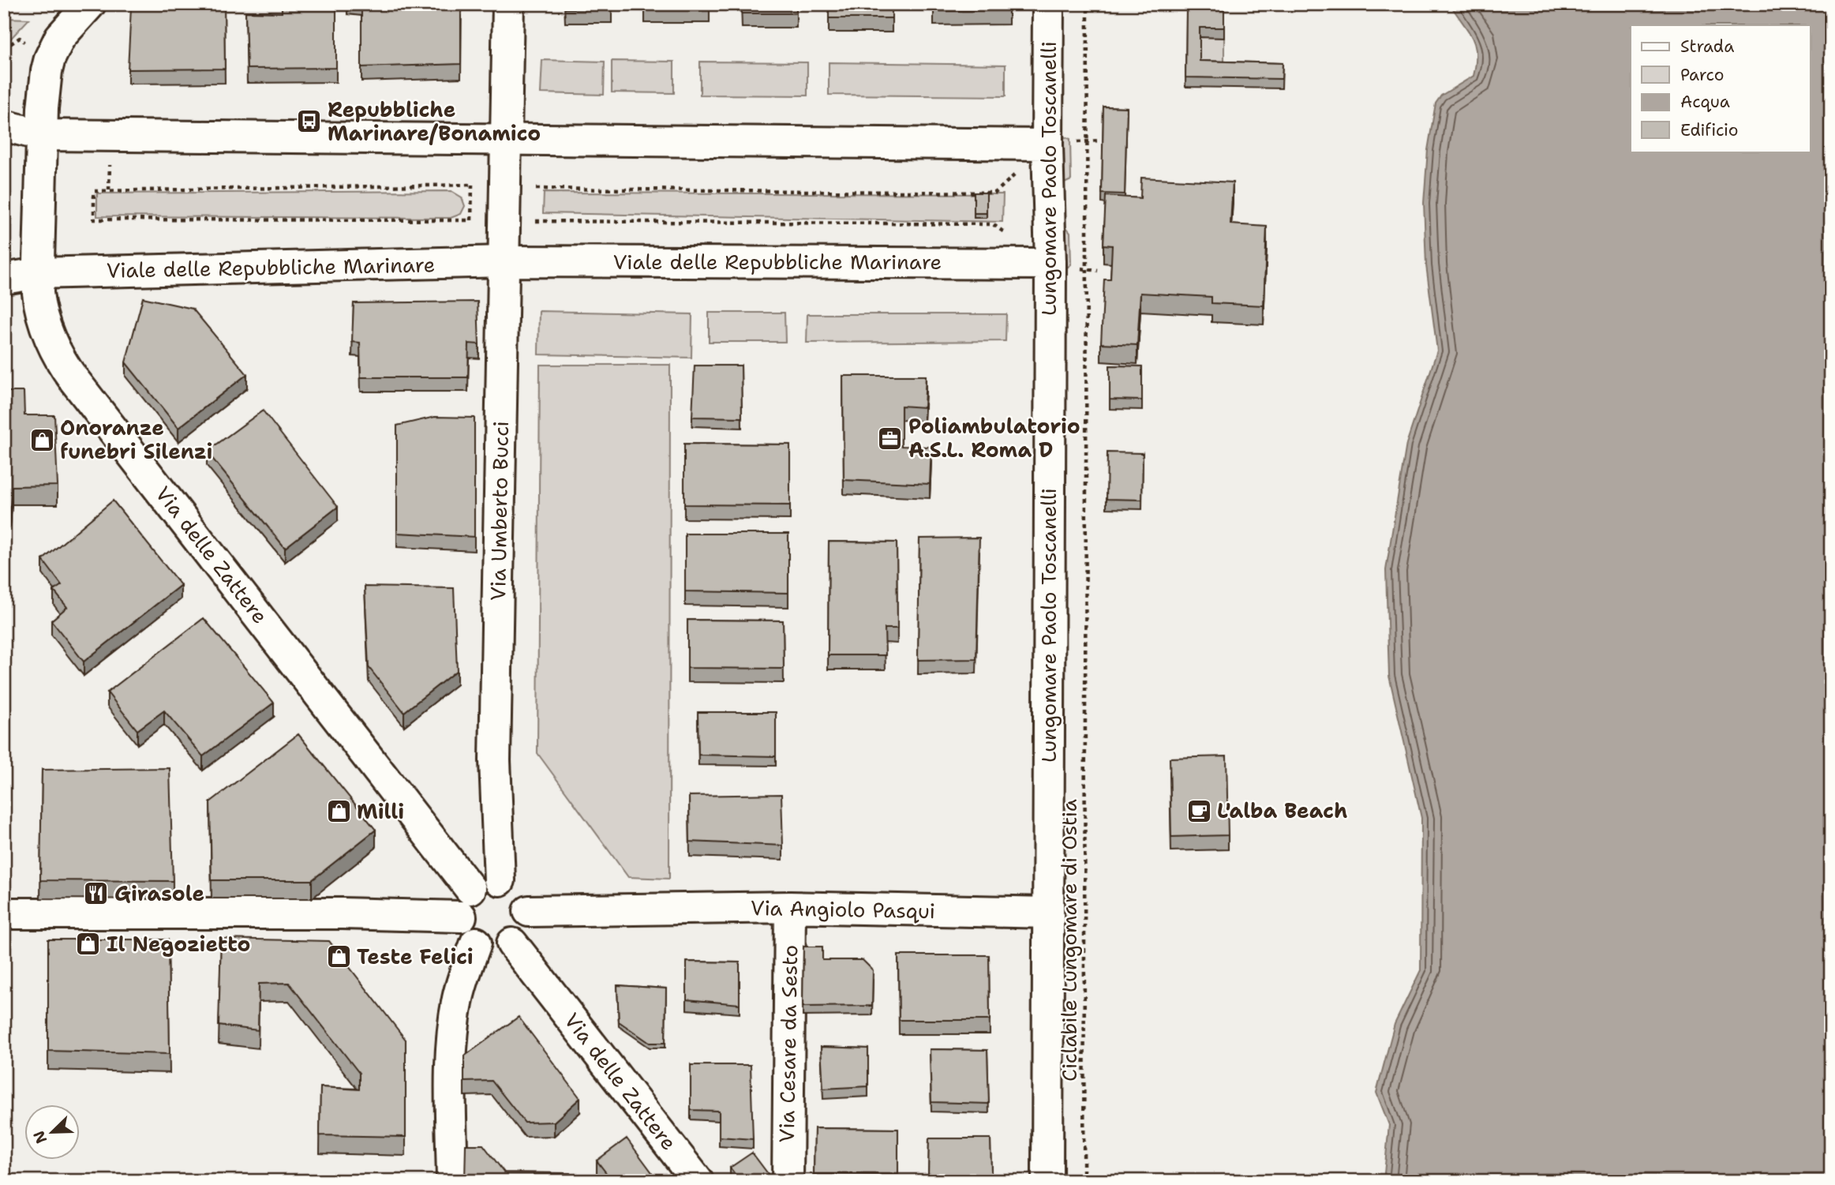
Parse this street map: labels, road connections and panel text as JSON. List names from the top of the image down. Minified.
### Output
{"streets":{"street":["Lungomare Paolo Toscanelli","Viale delle Repubbliche Marinare","Via Umberto Bucci","Via delle Zattere","Via Angiolo Pasqui","Via Cesare da Sesto"],"path":["Ciclabile Lungomare di Ostia"]},"crossings":[["Lungomare Paolo Toscanelli","Viale delle Repubbliche Marinare"],["Lungomare Paolo Toscanelli","Via Angiolo Pasqui"],["Viale delle Repubbliche Marinare","Via Umberto Bucci"],["Viale delle Repubbliche Marinare","Via delle Zattere"],["Via Umberto Bucci","Via delle Zattere"],["Via Umberto Bucci","Via Angiolo Pasqui"],["Via delle Zattere","Via Angiolo Pasqui"],["Via Angiolo Pasqui","Via Cesare da Sesto"]],"places":{"bus stop":["Repubbliche Marinare/Bonamico"],"office":["Poliambulatorio A.S.L. Roma D"],"shop":["Onoranze funebri Silenzi","Milli","Il Negozietto","Teste Felici"],"cafe":["L'alba Beach"],"restaurant":["Girasole"]},"legend":["Strada","Parco","Acqua","Edificio"],"north":"bottom left"}
